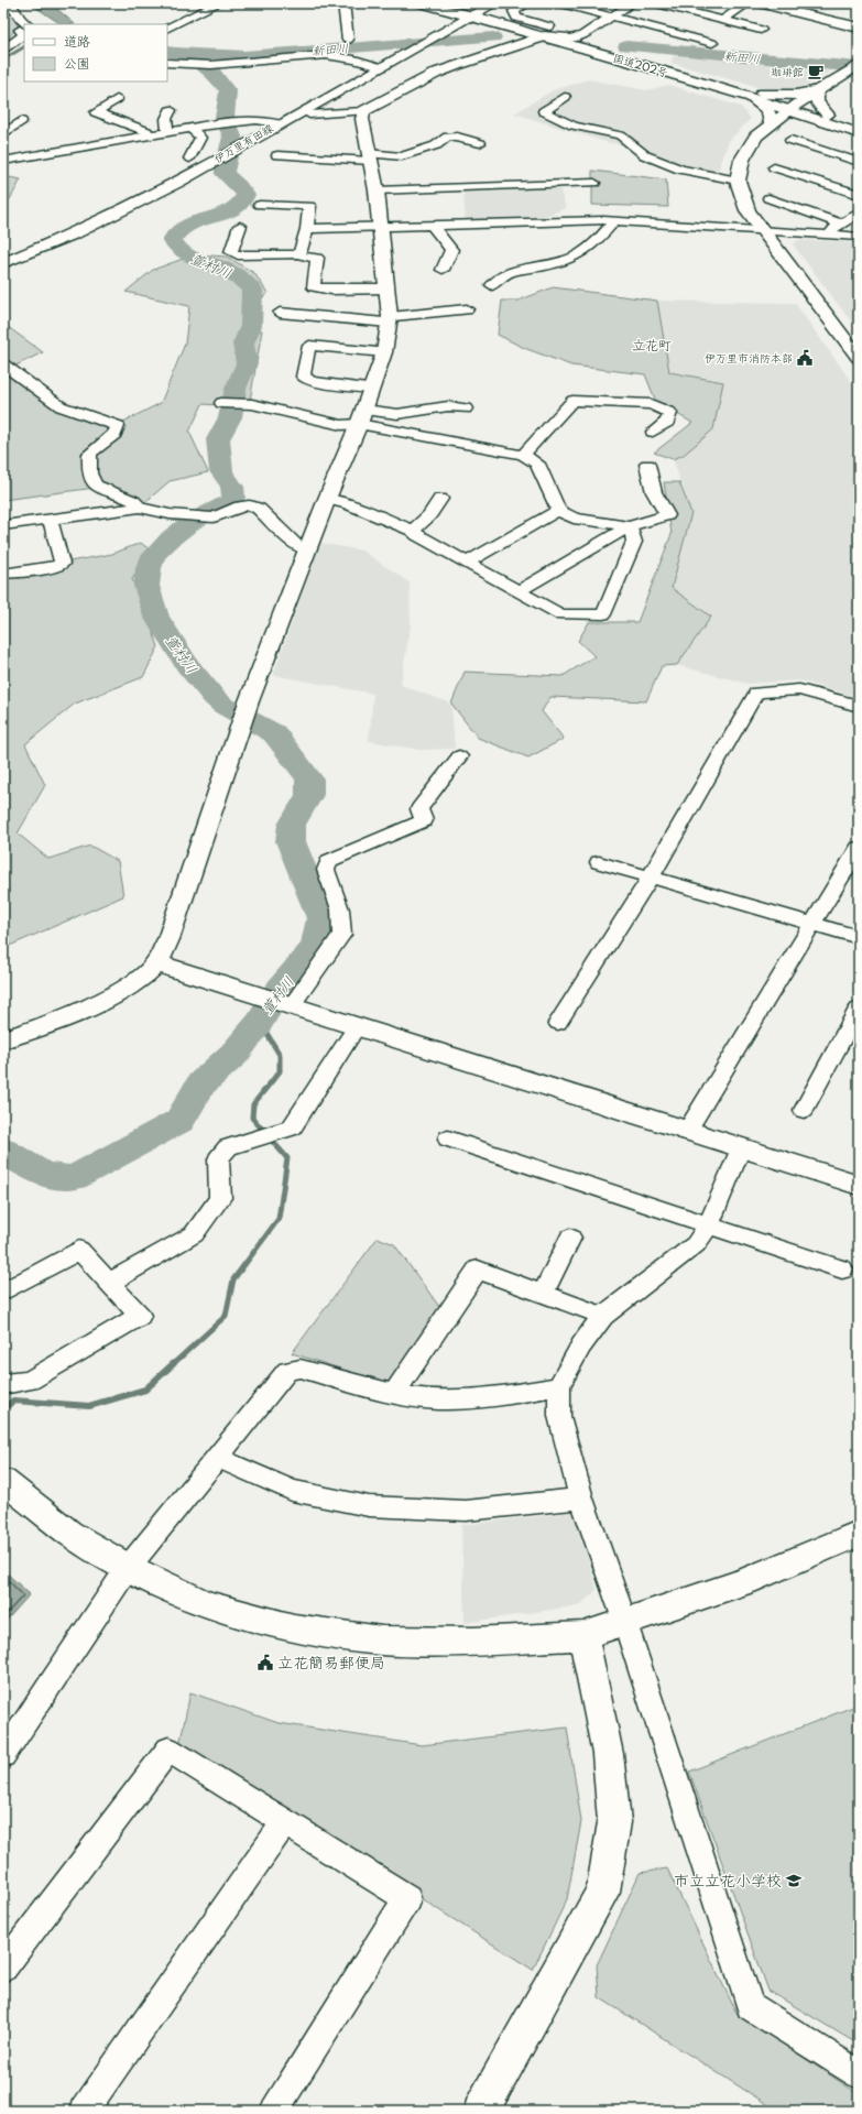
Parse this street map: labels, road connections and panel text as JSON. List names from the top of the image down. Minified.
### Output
{"streets":{"main road":["国道202号","伊万里有田線"]},"crossings":[["国道202号","伊万里有田線"]],"districts":["立花町"],"water":["新田川","萱村川"],"places":{"cafe":["珈琲館"],"public building":["伊万里市消防本部","立花簡易郵便局"],"school or university":["市立立花小学校"]},"legend":["道路","公園"]}
